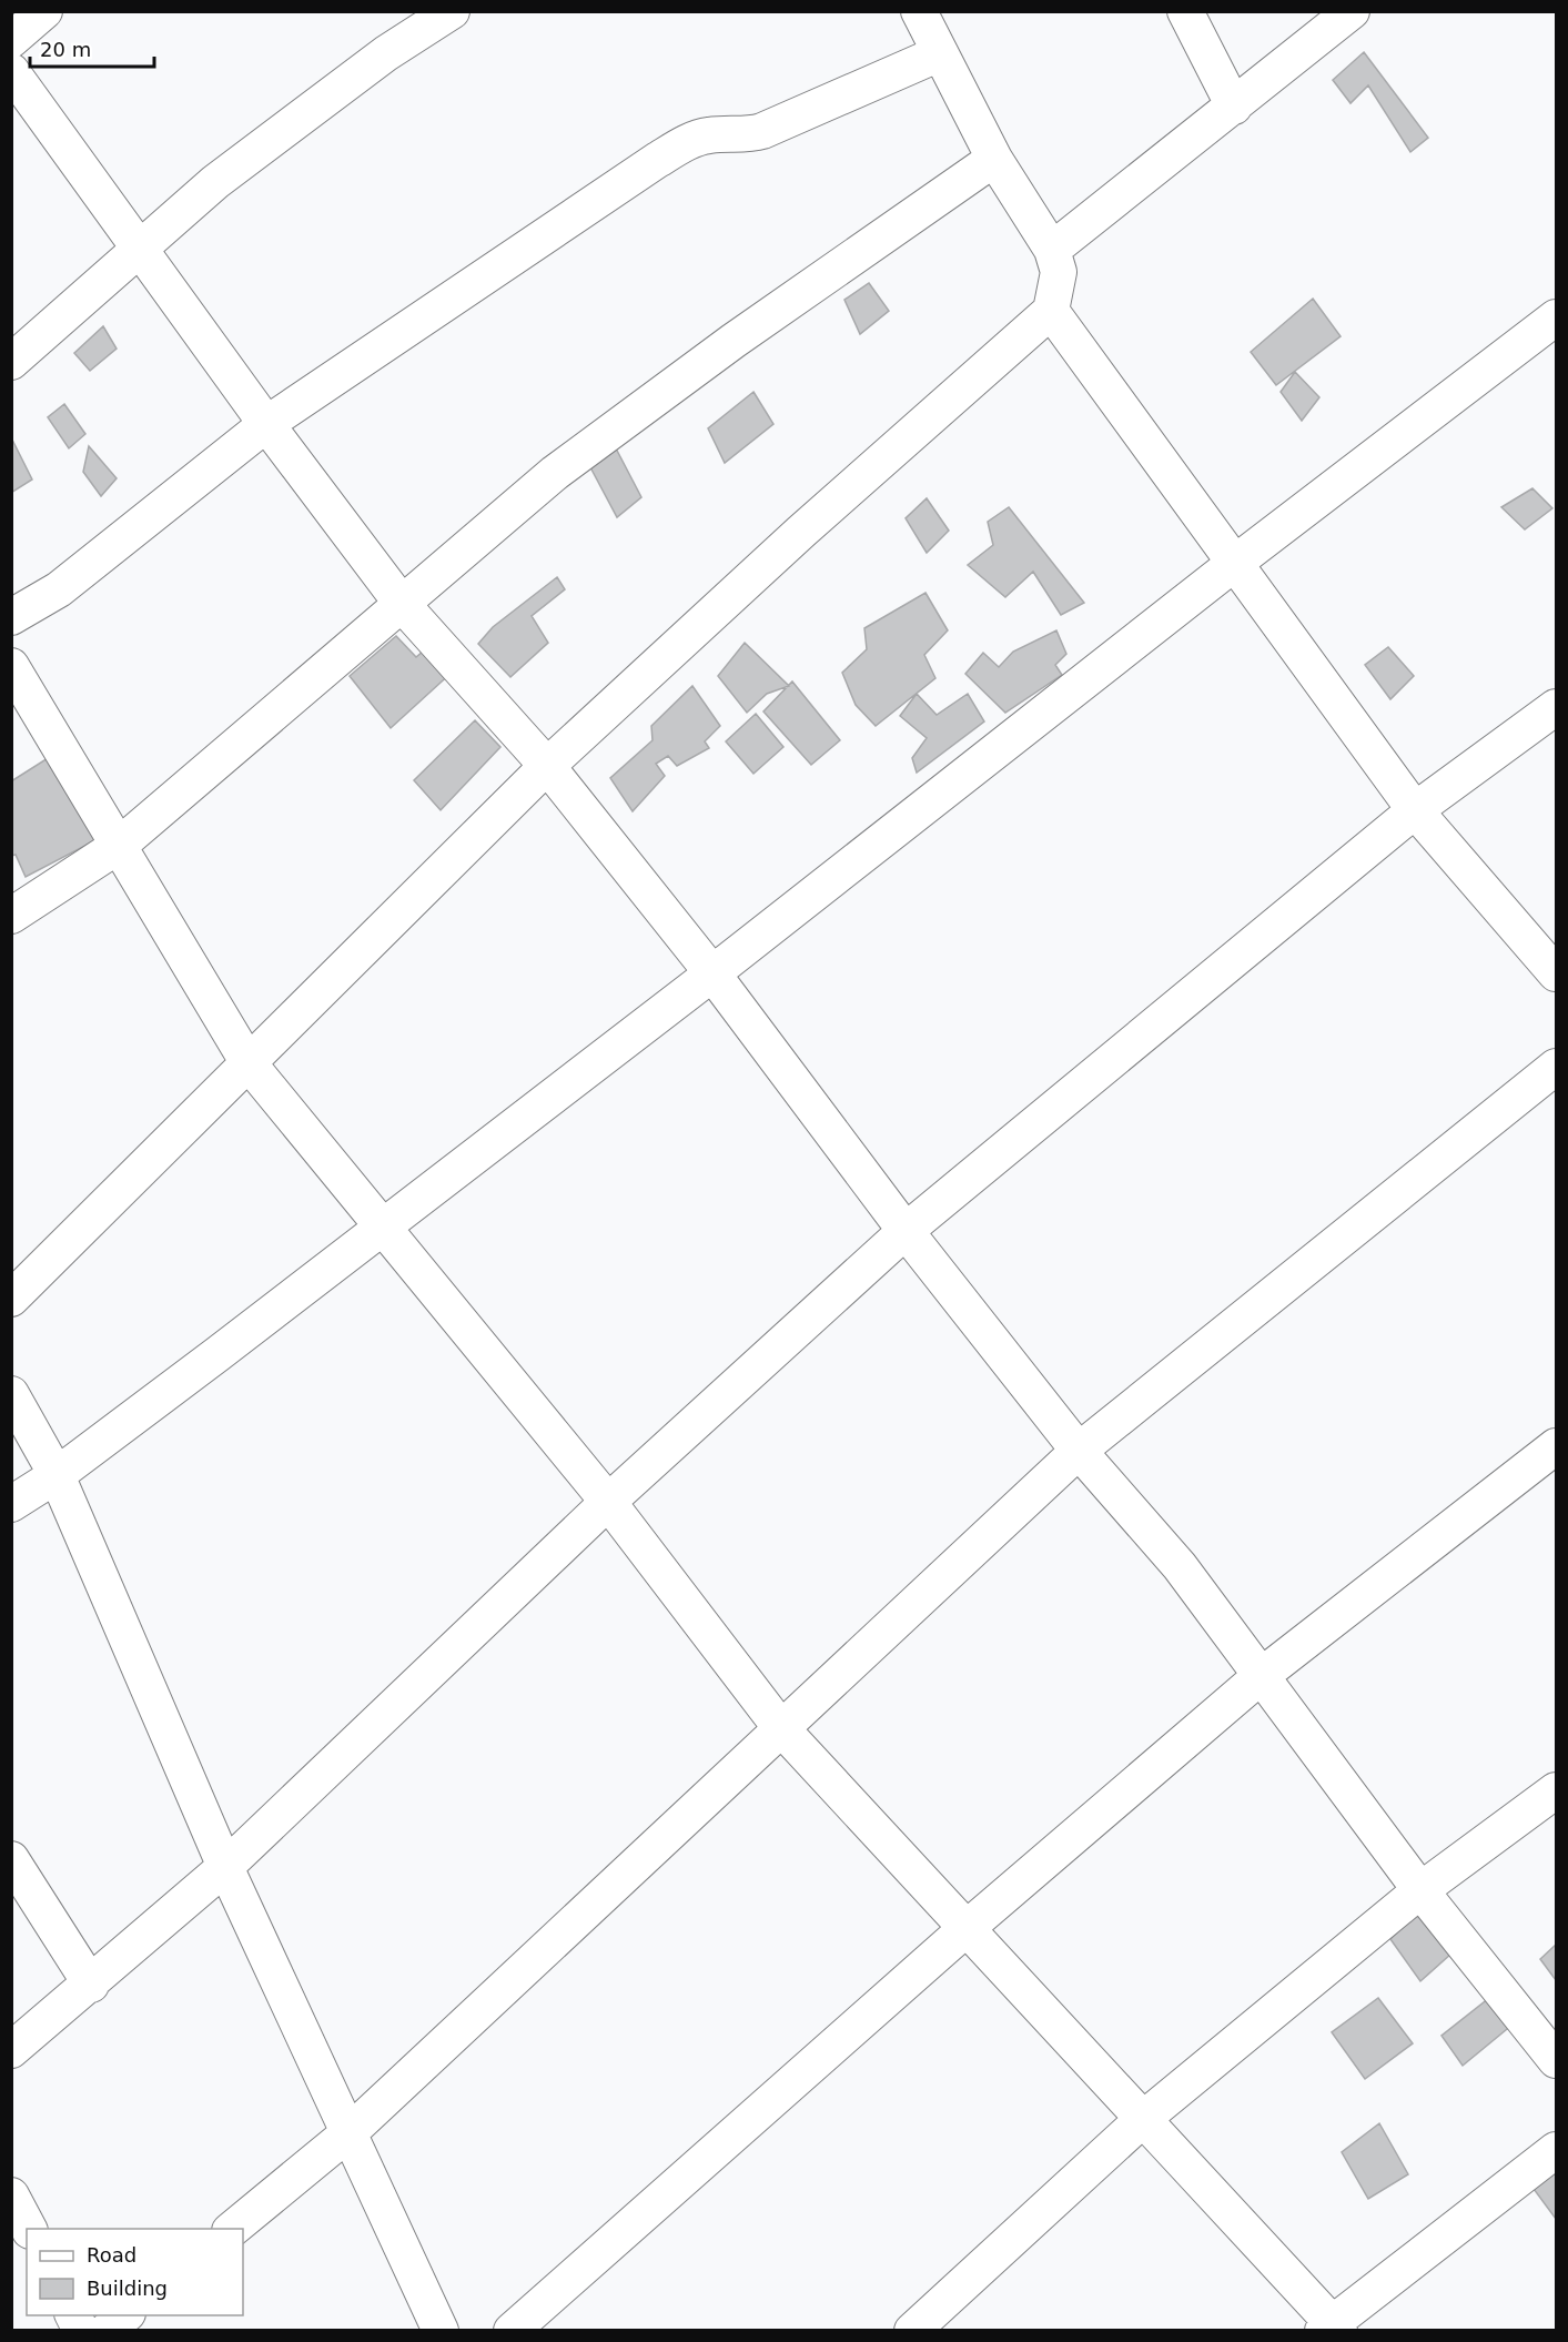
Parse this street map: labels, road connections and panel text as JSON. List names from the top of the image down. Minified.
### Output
{"legend":["Road","Building"],"scale_bar":"20 m"}
